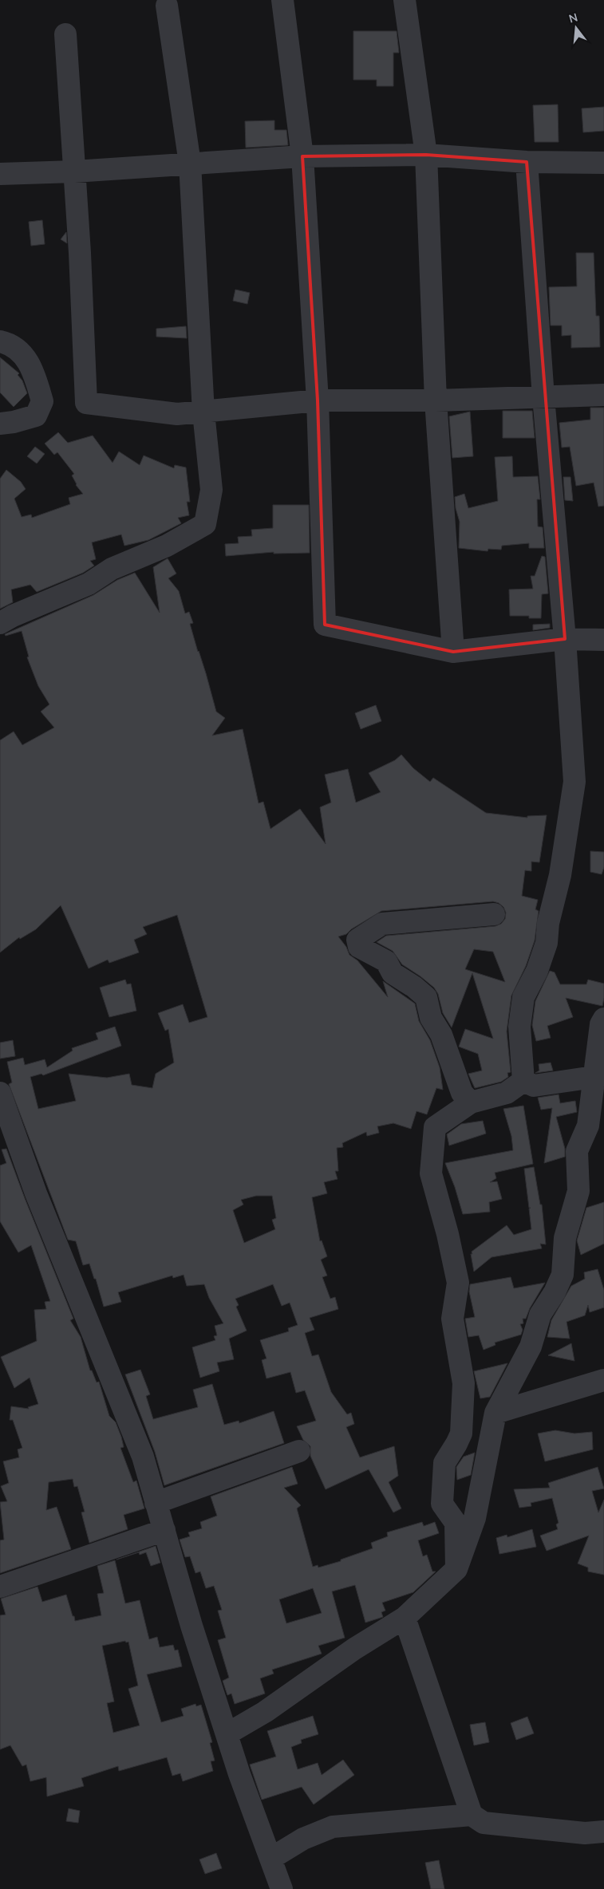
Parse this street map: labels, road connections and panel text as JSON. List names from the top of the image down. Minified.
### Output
{"north":"top"}
